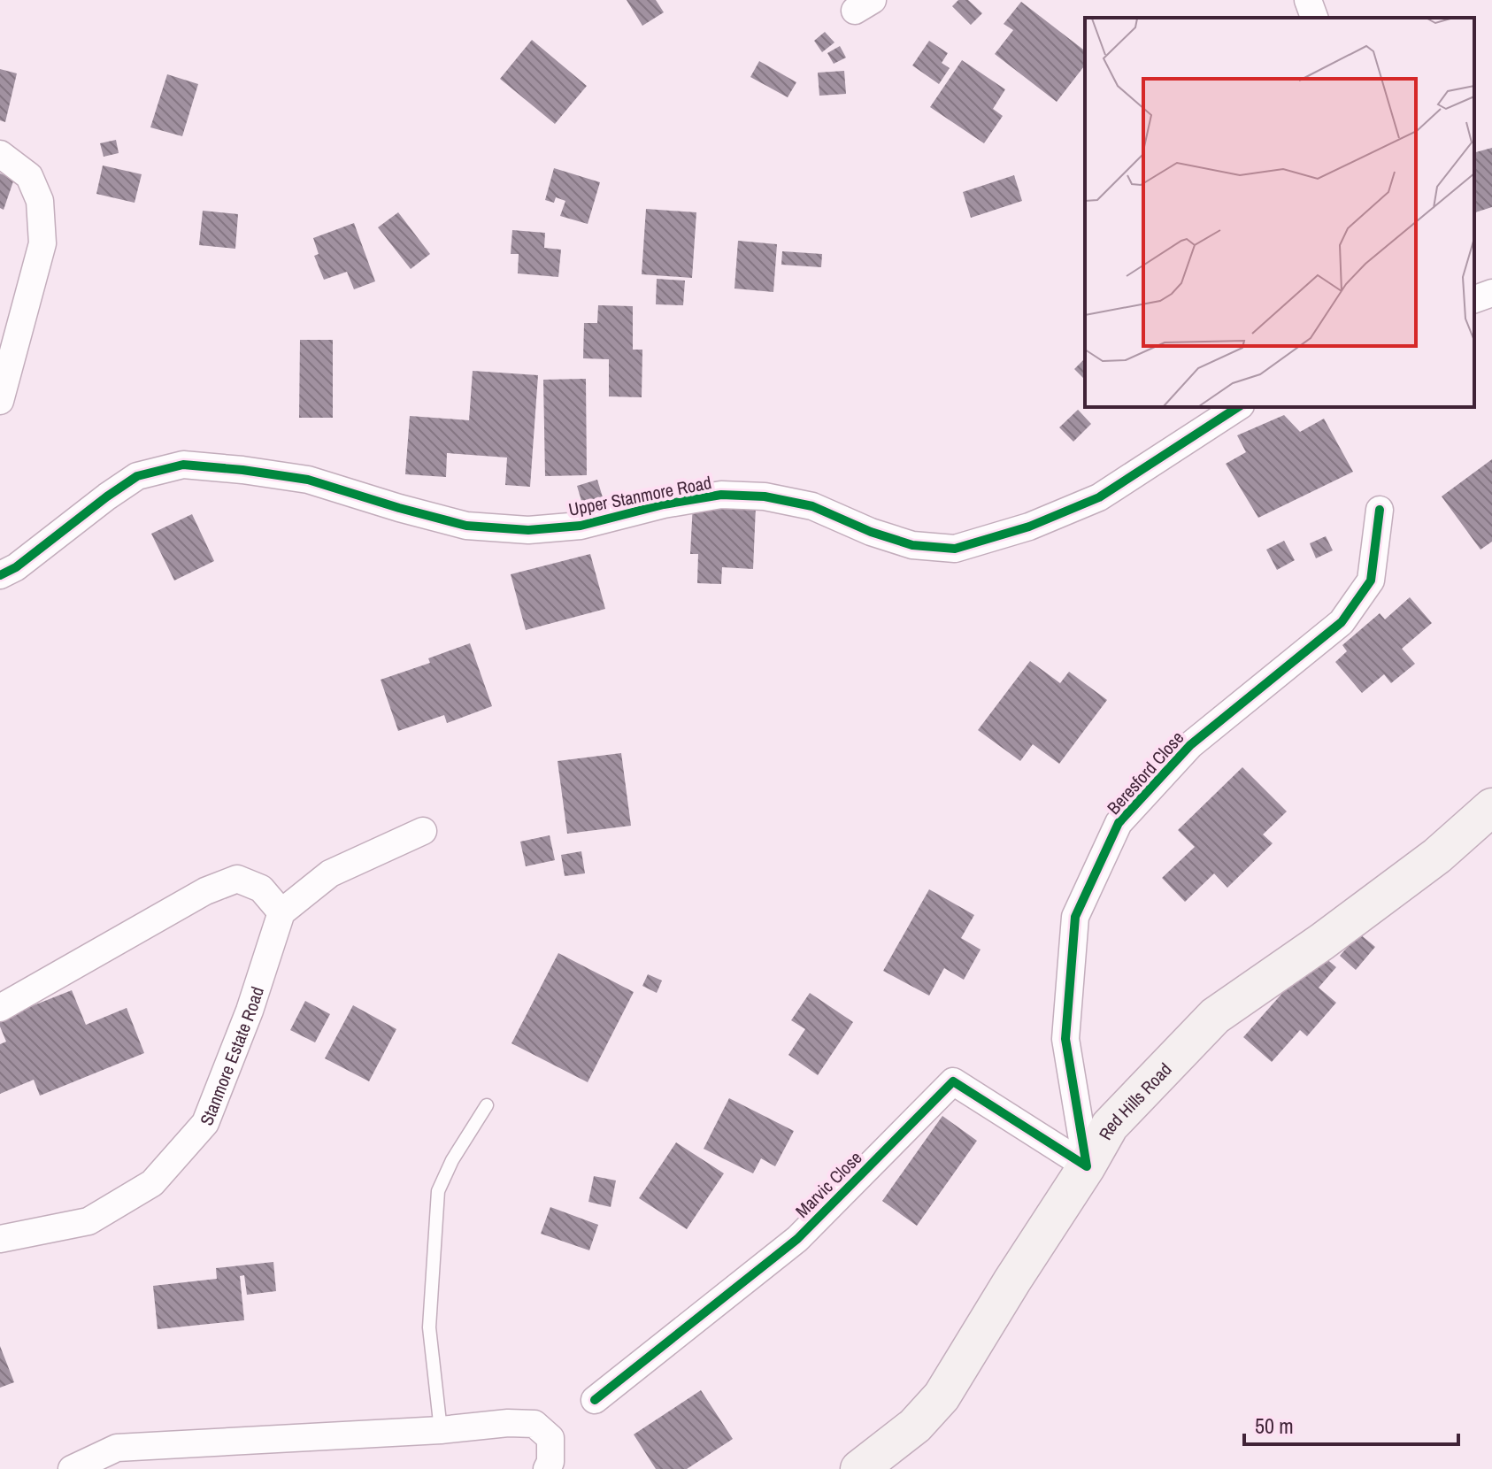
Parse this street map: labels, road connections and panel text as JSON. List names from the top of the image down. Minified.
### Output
{"streets":{"main road":["Red Hills Road"],"street":["Upper Stanmore Road","Beresford Close","Stanmore Estate Road","Marvic Close"]},"crossings":[["Beresford Close","Red Hills Road"],["Beresford Close","Marvic Close"],["Red Hills Road","Marvic Close"]],"scale_bar":"50 m"}
